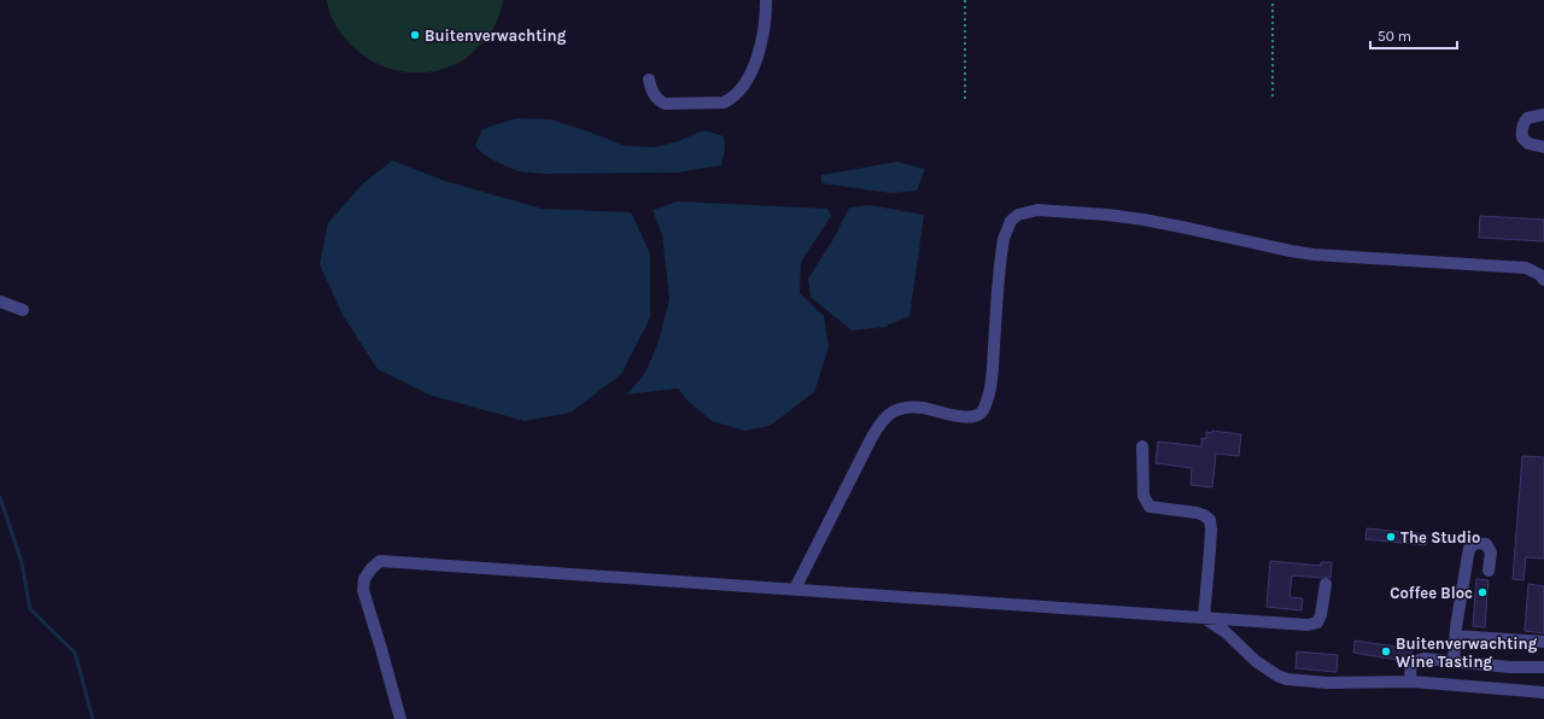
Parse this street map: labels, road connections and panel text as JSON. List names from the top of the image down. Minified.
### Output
{"places":["Buitenverwachting","The Studio","Coffee Bloc","Buitenverwachting Wine Tasting"],"scale_bar":"50 m"}
